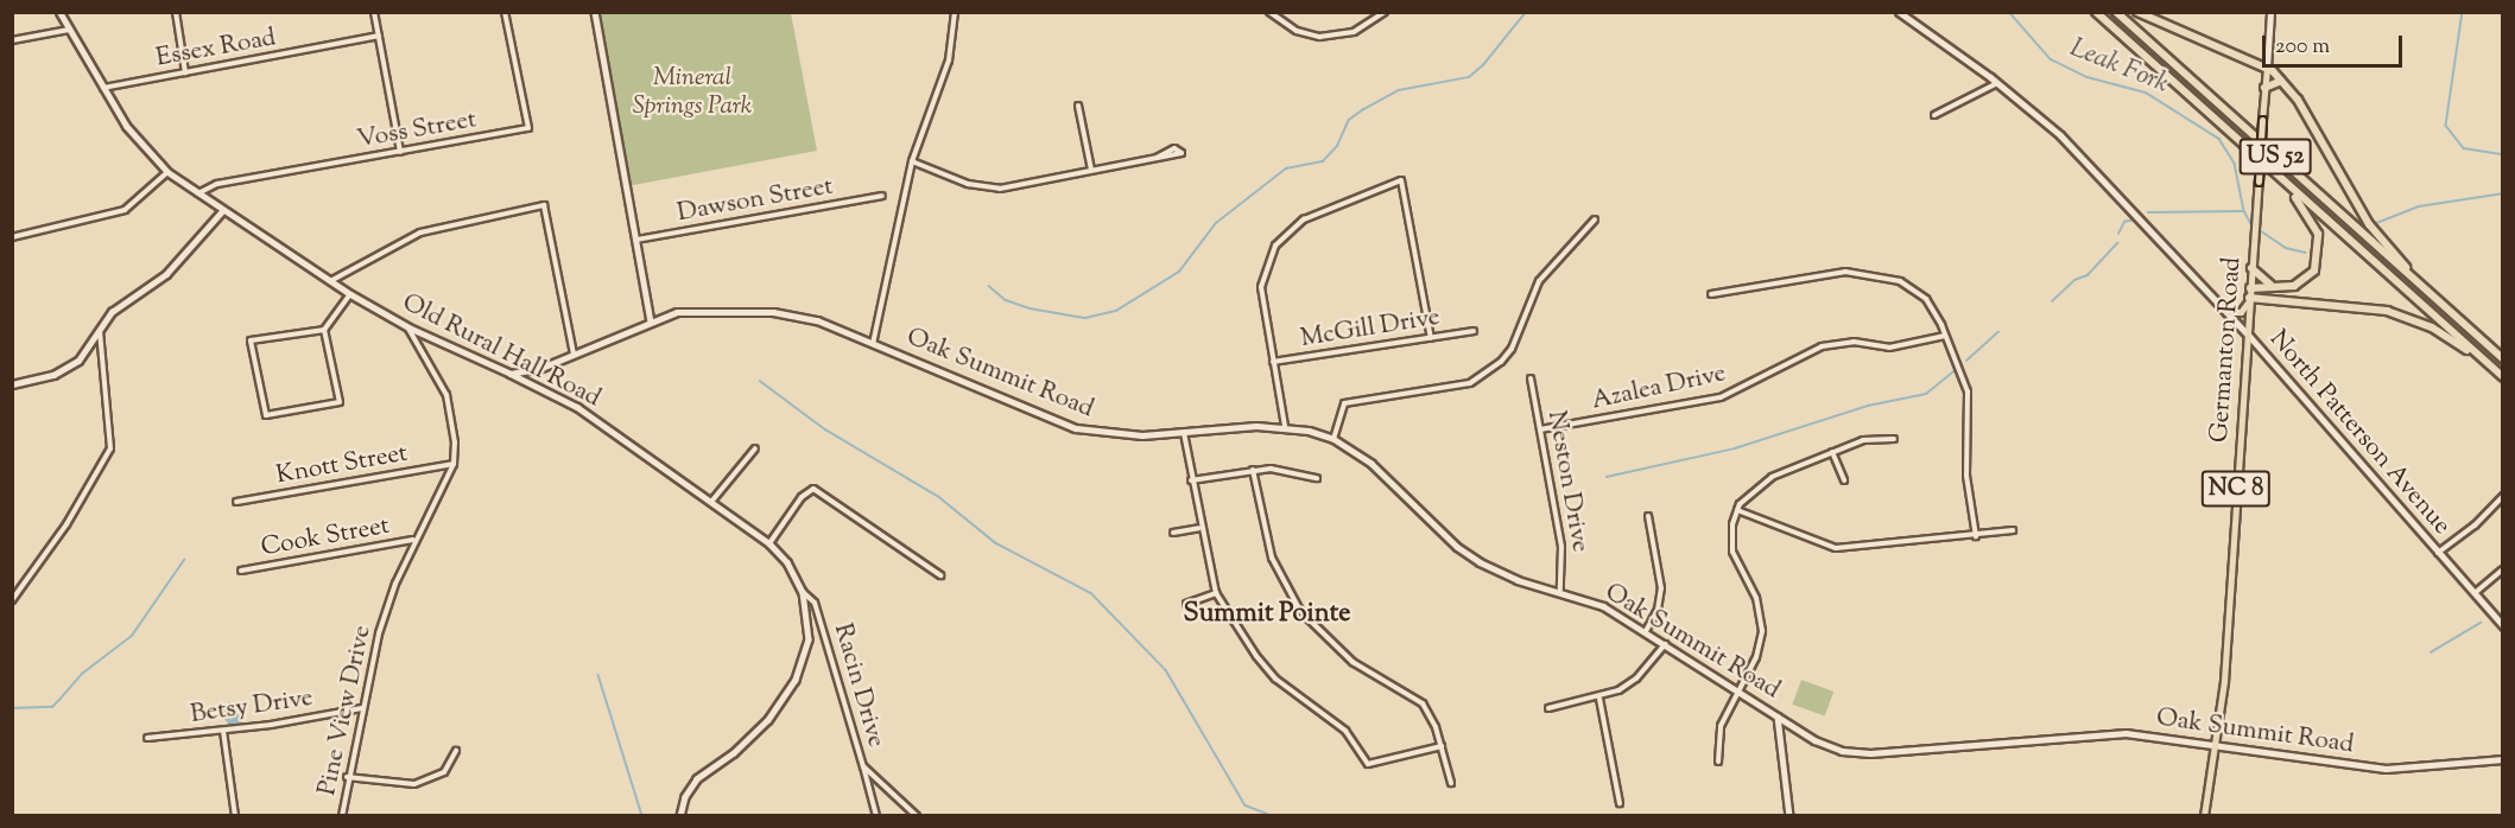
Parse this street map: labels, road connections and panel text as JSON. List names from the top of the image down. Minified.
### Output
{"streets":{"highway":["US 52"],"main road":["Germanton Road","Old Rural Hall Road","Oak Summit Road","North Patterson Avenue","NC 8"],"street":["Essex Road","Voss Street","Dawson Street","McGill Drive","Azalea Drive","Knott Street","Neston Drive","Cook Street","Racin Drive","Betsy Drive","Pine View Drive"]},"crossings":[["Essex Road","Old Rural Hall Road"],["Voss Street","Old Rural Hall Road"],["Germanton Road","Oak Summit Road"],["Germanton Road","North Patterson Avenue"],["Old Rural Hall Road","Oak Summit Road"],["Old Rural Hall Road","Racin Drive"],["Oak Summit Road","Neston Drive"],["Azalea Drive","Neston Drive"],["Knott Street","Pine View Drive"],["Cook Street","Pine View Drive"],["Betsy Drive","Pine View Drive"]],"districts":["Summit Pointe"],"water":["Leak Fork"],"parks":["Mineral Springs Park"],"scale_bar":"200 m"}
